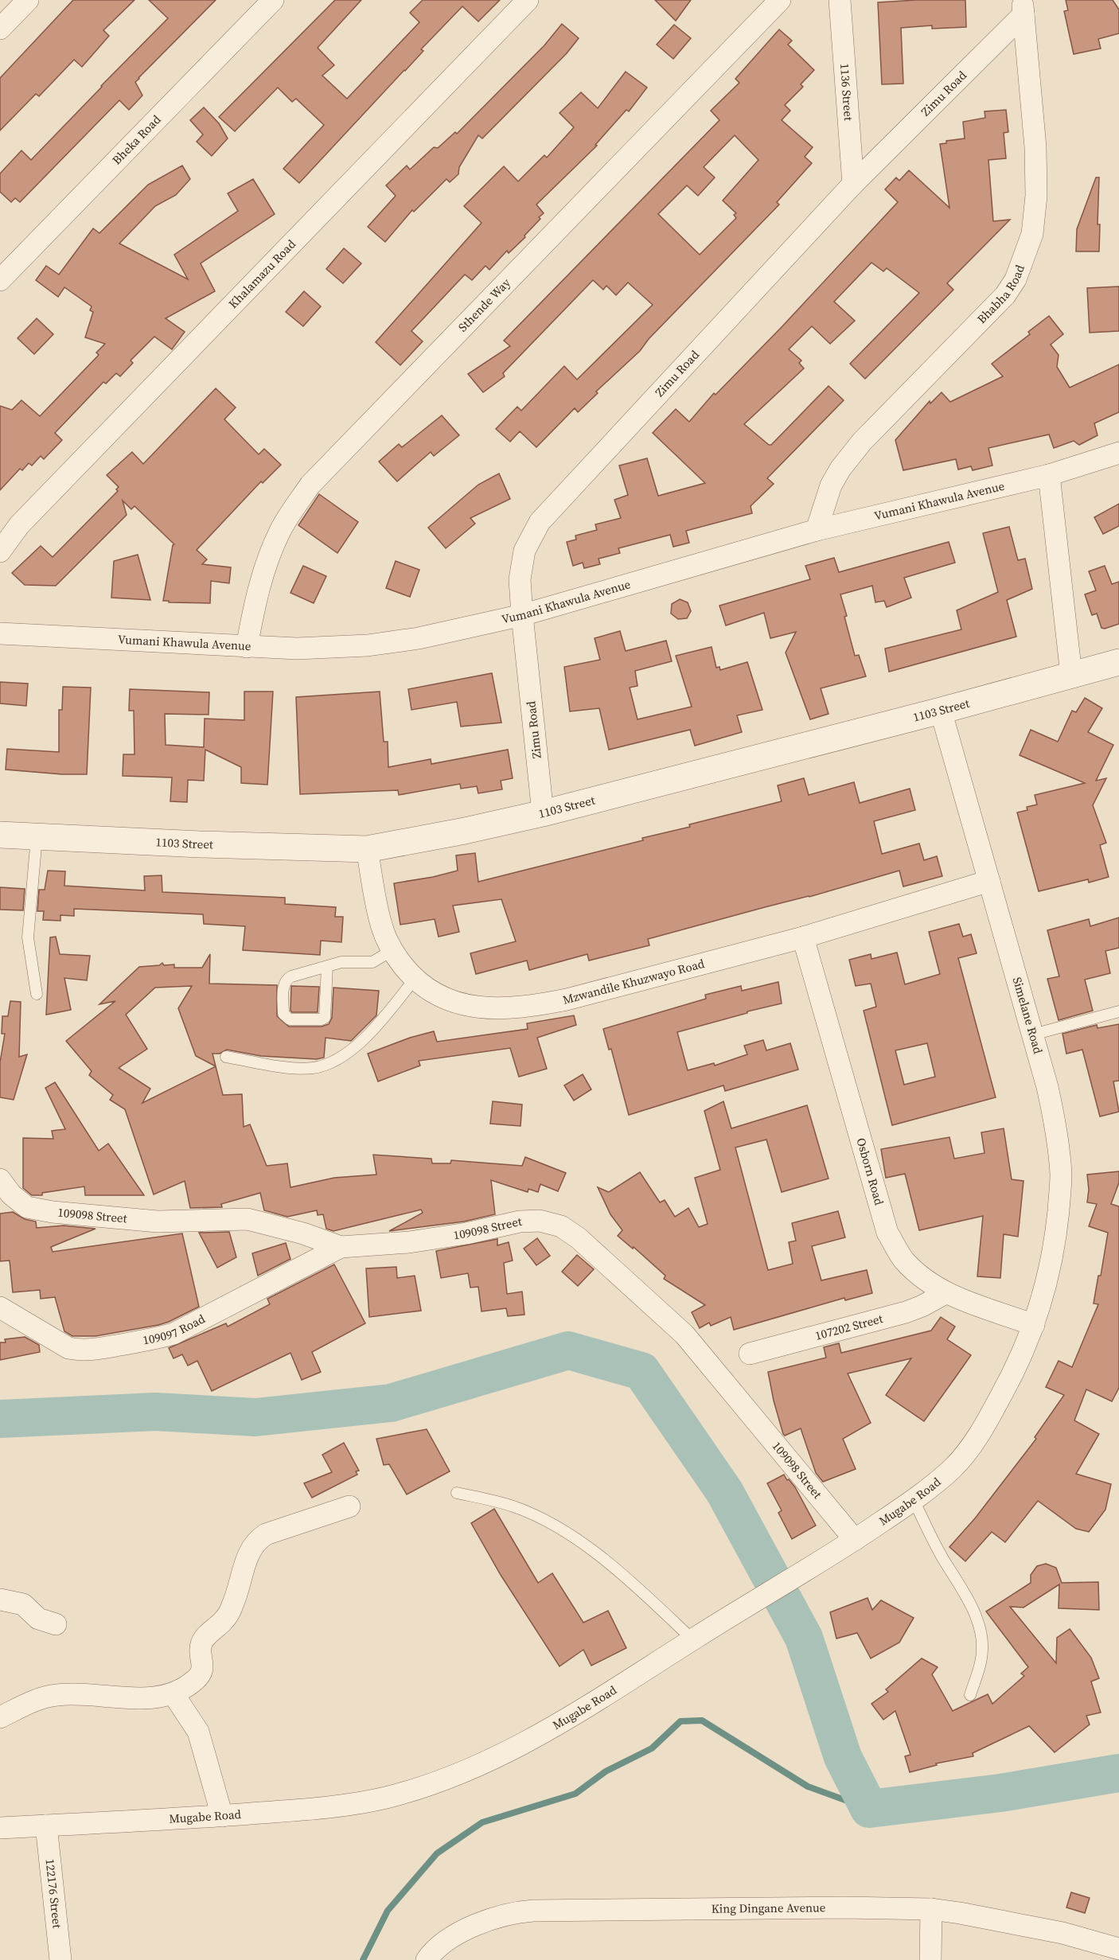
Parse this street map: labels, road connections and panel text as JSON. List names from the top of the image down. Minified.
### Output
{"streets":{"street":["1136 Street","Zimu Road","Bheka Road","Khalamazu Road","Bhabha Road","Sthende Way","Vumani Khawula Avenue","1103 Street","Mzwandile Khuzwayo Road","Simelane Road","Osborn Road","109098 Street","107202 Street","109097 Road","Mugabe Road","122176 Street","King Dingane Avenue"]},"crossings":[["1136 Street","Zimu Road"],["Zimu Road","Bhabha Road"],["Zimu Road","Vumani Khawula Avenue"],["Zimu Road","1103 Street"],["Bhabha Road","Vumani Khawula Avenue"],["Sthende Way","Vumani Khawula Avenue"],["1103 Street","Mzwandile Khuzwayo Road"],["1103 Street","Simelane Road"],["Mzwandile Khuzwayo Road","Simelane Road"],["Mzwandile Khuzwayo Road","Osborn Road"],["Simelane Road","Osborn Road"],["Simelane Road","Mugabe Road"],["Osborn Road","107202 Street"],["Osborn Road","Mugabe Road"],["109098 Street","109097 Road"],["109098 Street","Mugabe Road"],["Mugabe Road","122176 Street"]]}
